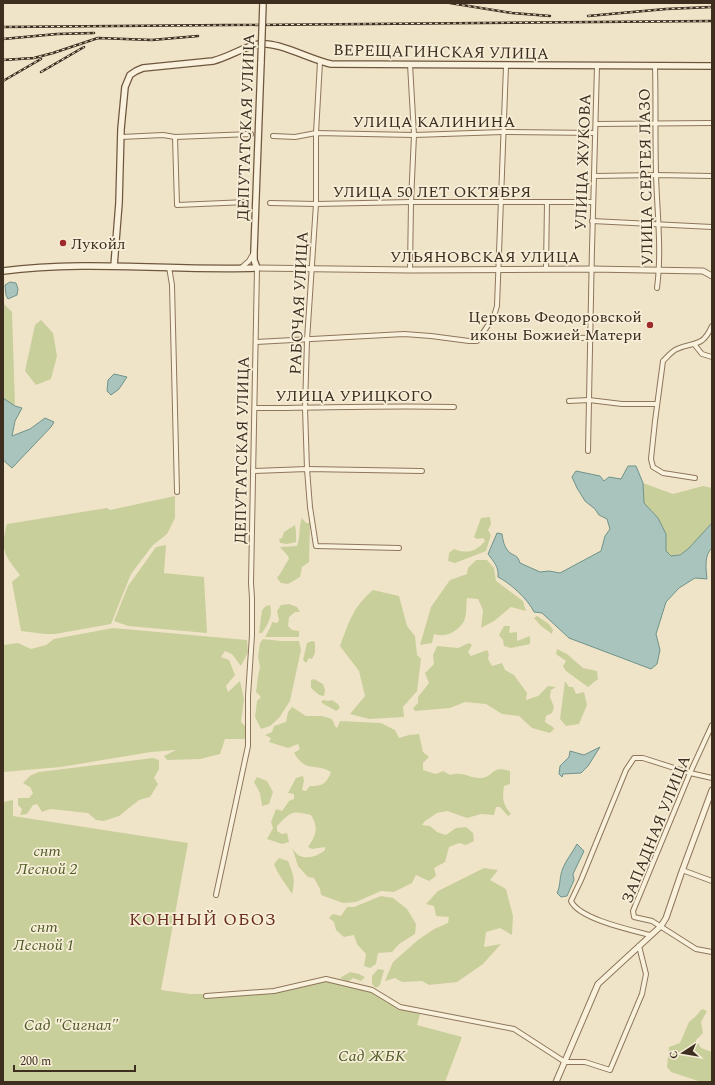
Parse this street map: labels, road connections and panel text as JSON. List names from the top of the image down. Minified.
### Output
{"streets":{"main road":["ВЕРЕЩАГИНСКАЯ УЛИЦА","ДЕПУТАТСКАЯ УЛИЦА"],"street":["УЛИЦА КАЛИНИНА","УЛИЦА ЖУКОВА","УЛИЦА СЕРГЕЯ ЛАЗО","УЛИЦА 50 ЛЕТ ОКТЯБРЯ","УЛЬЯНОВСКАЯ УЛИЦА","РАБОЧАЯ УЛИЦА","УЛИЦА УРИЦКОГО","ЗАПАДНАЯ УЛИЦА"]},"crossings":[["ВЕРЕЩАГИНСКАЯ УЛИЦА","УЛИЦА ЖУКОВА"],["ВЕРЕЩАГИНСКАЯ УЛИЦА","УЛИЦА СЕРГЕЯ ЛАЗО"],["ВЕРЕЩАГИНСКАЯ УЛИЦА","РАБОЧАЯ УЛИЦА"],["УЛИЦА КАЛИНИНА","УЛИЦА ЖУКОВА"],["УЛИЦА КАЛИНИНА","РАБОЧАЯ УЛИЦА"],["ДЕПУТАТСКАЯ УЛИЦА","УЛЬЯНОВСКАЯ УЛИЦА"],["ДЕПУТАТСКАЯ УЛИЦА","УЛИЦА УРИЦКОГО"],["УЛИЦА ЖУКОВА","УЛИЦА 50 ЛЕТ ОКТЯБРЯ"],["УЛИЦА ЖУКОВА","УЛЬЯНОВСКАЯ УЛИЦА"],["УЛИЦА СЕРГЕЯ ЛАЗО","УЛЬЯНОВСКАЯ УЛИЦА"],["УЛИЦА 50 ЛЕТ ОКТЯБРЯ","РАБОЧАЯ УЛИЦА"],["УЛЬЯНОВСКАЯ УЛИЦА","РАБОЧАЯ УЛИЦА"],["РАБОЧАЯ УЛИЦА","УЛИЦА УРИЦКОГО"]],"districts":["КОННЫЙ ОБОЗ"],"parks":["снт Лесной 2","снт Лесной 1","Сад \"Сигнал\"","Сад ЖБК"],"places":["Лукойл","Церковь Феодоровской иконы Божией Матери"],"scale_bar":"200 m","north":"left"}
